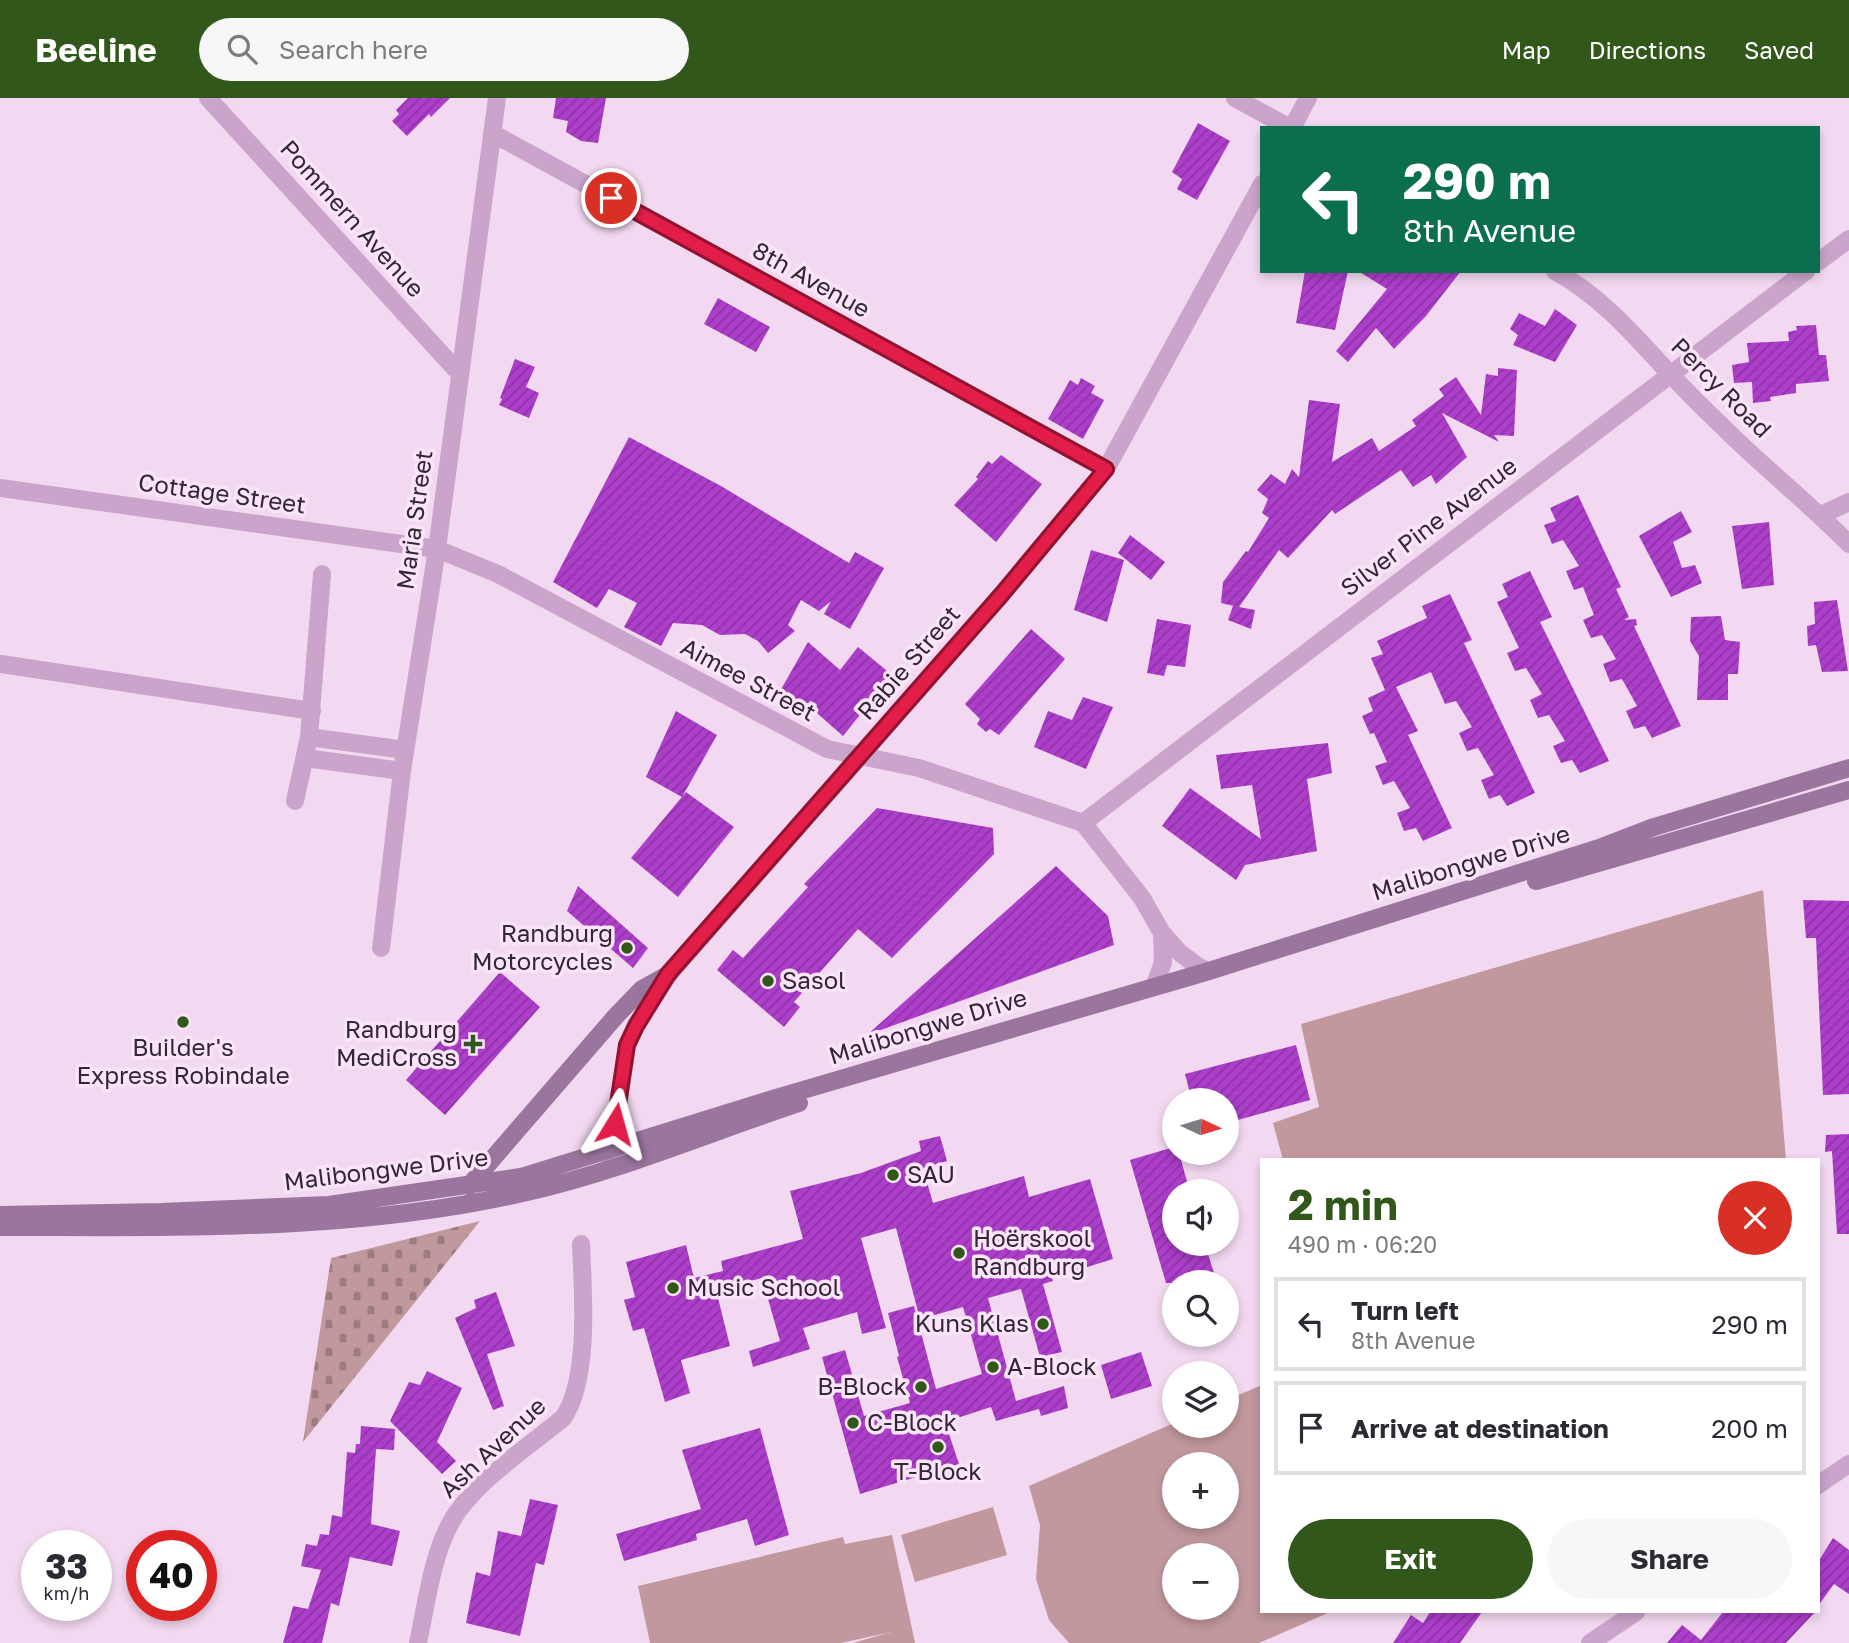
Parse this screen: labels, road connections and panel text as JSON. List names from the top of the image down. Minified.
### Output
{"streets":{"main road":["Malibongwe Drive"],"street":["Pommern Avenue","8th Avenue","Percy Road","Cottage Street","Maria Street","Silver Pine Avenue","Rabie Street","Aimee Street","Ash Avenue"]},"crossings":[["Pommern Avenue","Maria Street"],["8th Avenue","Maria Street"],["8th Avenue","Rabie Street"],["Percy Road","Silver Pine Avenue"],["Cottage Street","Maria Street"],["Cottage Street","Aimee Street"],["Maria Street","Aimee Street"],["Silver Pine Avenue","Aimee Street"],["Rabie Street","Aimee Street"],["Rabie Street","Malibongwe Drive"]],"places":{"other":["Randburg Motorcycles","Sasol","Builder's Express Robindale","SAU","Hoërskool Randburg","Music School","Kuns Klas","A-Block","B-Block","C-Block","T-Block"],"health":["Randburg MediCross"]},"north":"right","page":{"header":"Beeline","search":"Search here","nav":["Map","Directions","Saved"],"turn":["290 m","8th Avenue"],"map_buttons":["+","−"],"heading":["2 min","490 m · 06:20"],"list":[{"name":"Turn left","note":"8th Avenue","value":"290 m"},{"name":"Arrive at destination","value":"200 m"}],"buttons":["Exit","Share"],"speed":"33 km/h","limit":"40"}}
